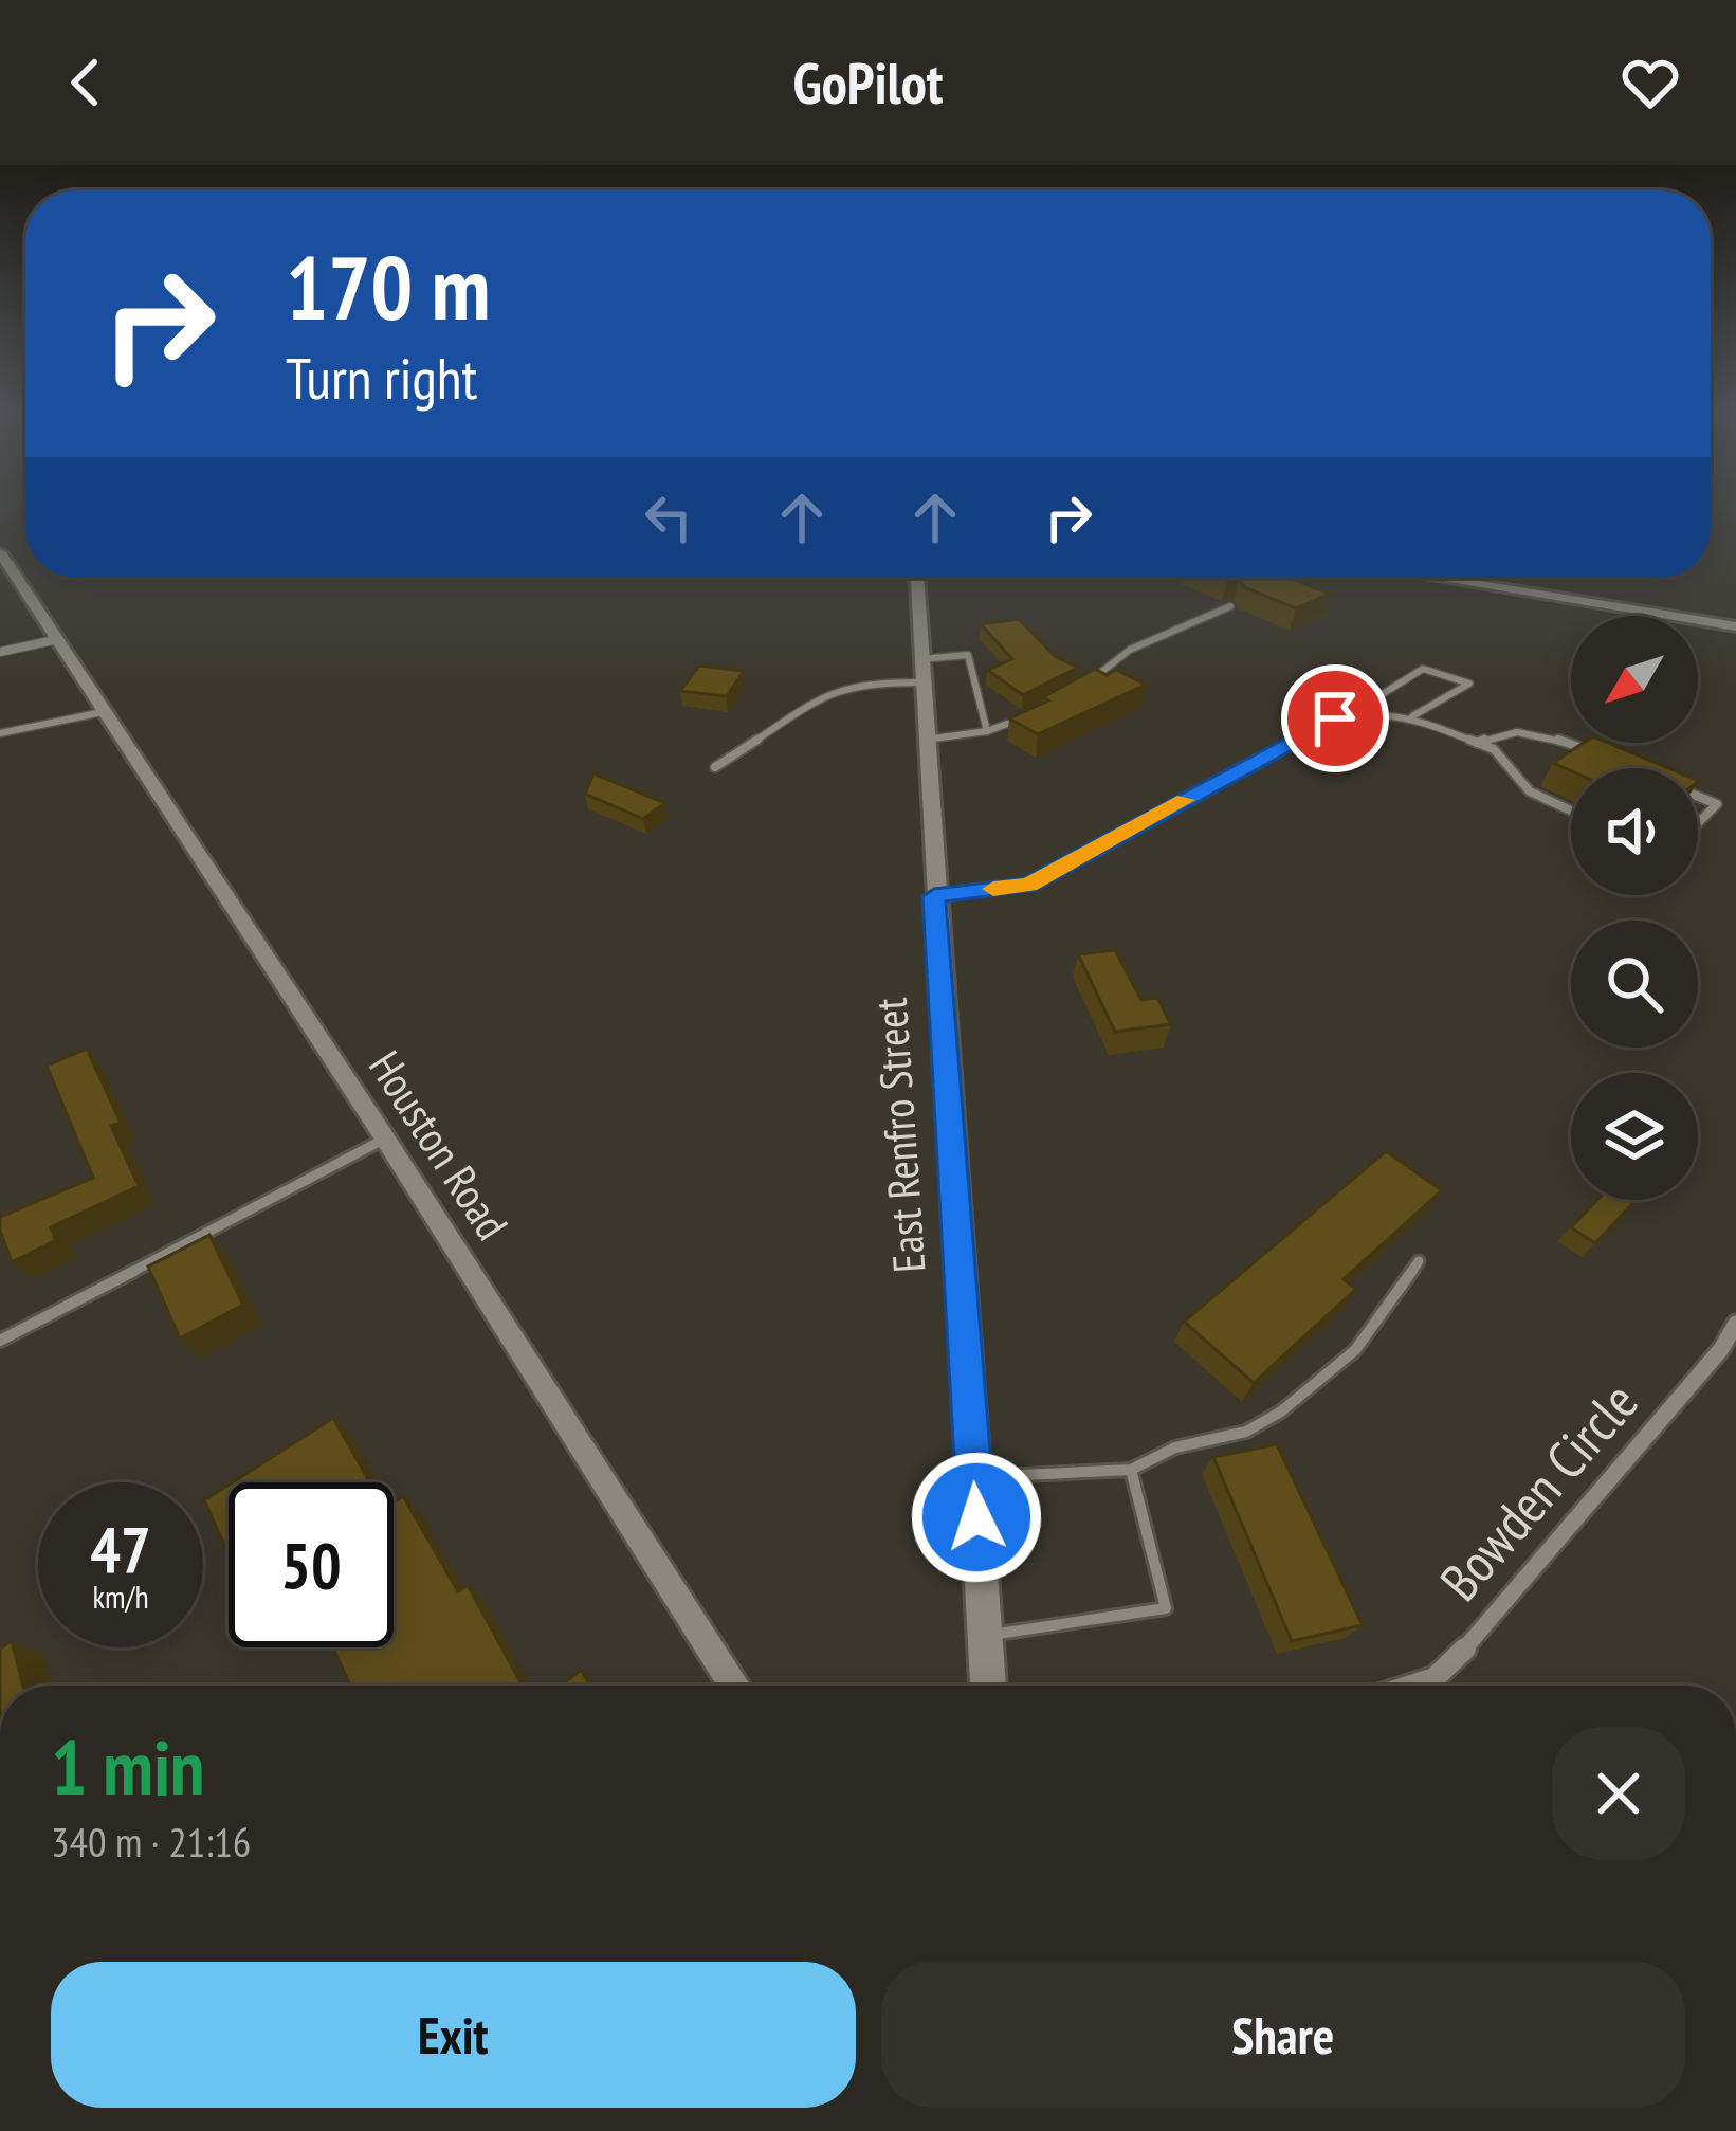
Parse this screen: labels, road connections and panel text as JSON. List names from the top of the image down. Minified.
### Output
{"streets":{"main road":["East Renfro Street"],"street":["Houston Road","Bowden Circle"]},"north":"bottom left","page":{"header":"GoPilot","turn":["170 m","Turn right"],"speed":"47 km/h","limit":"50","heading":["1 min","340 m · 21:16"],"buttons":["Exit","Share"]}}
